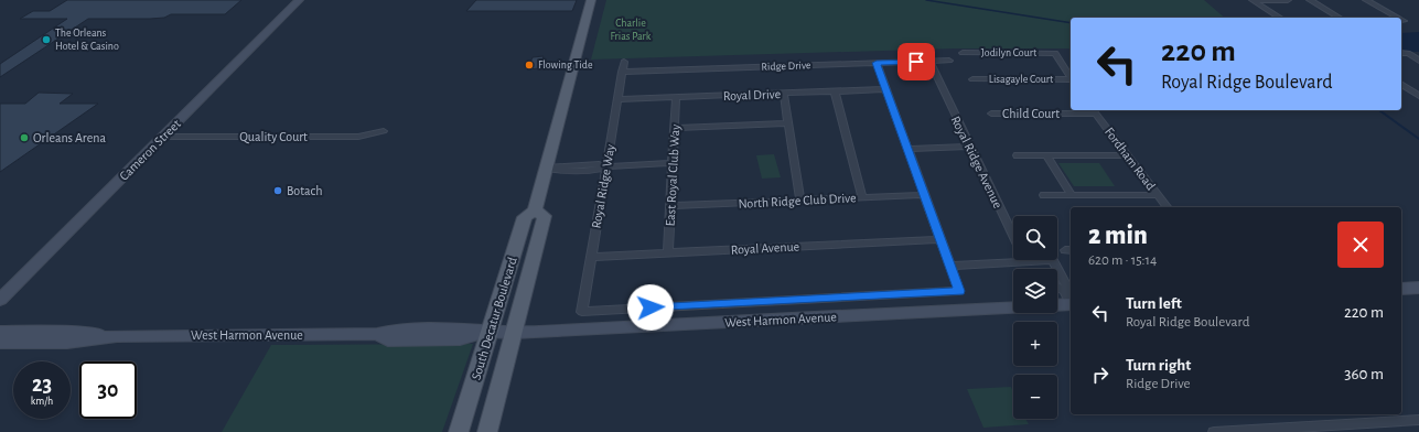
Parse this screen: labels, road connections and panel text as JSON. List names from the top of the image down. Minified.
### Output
{"streets":{"main road":["Cameron Street","South Decatur Boulevard","West Harmon Avenue"],"street":["Jodilyn Court","Ridge Drive","Lisagayle Court","Royal Drive","Child Court","Quality Court","Fordham Road","Royal Ridge Avenue","East Royal Club Way","Royal Ridge Way","North Ridge Club Drive","Royal Avenue"]},"crossings":[["Ridge Drive","Royal Ridge Avenue"],["Ridge Drive","Royal Ridge Way"],["Royal Drive","East Royal Club Way"],["Royal Drive","Royal Ridge Way"],["Child Court","Fordham Road"],["Quality Court","Cameron Street"],["East Royal Club Way","North Ridge Club Drive"],["East Royal Club Way","Royal Avenue"],["Royal Ridge Way","Royal Avenue"],["South Decatur Boulevard","West Harmon Avenue"]],"parks":["Charlie Frias Park"],"places":["The Orleans Hotel & Casino","Flowing Tide","Orleans Arena","Botach"],"page":{"turn":["220 m","Royal Ridge Boulevard"],"heading":["2 min","620 m · 15:14"],"map_buttons":["+","−"],"list":[{"name":"Turn left","note":"Royal Ridge Boulevard","value":"220 m"},{"name":"Turn right","note":"Ridge Drive","value":"360 m"}],"speed":"23 km/h","limit":"30"}}
